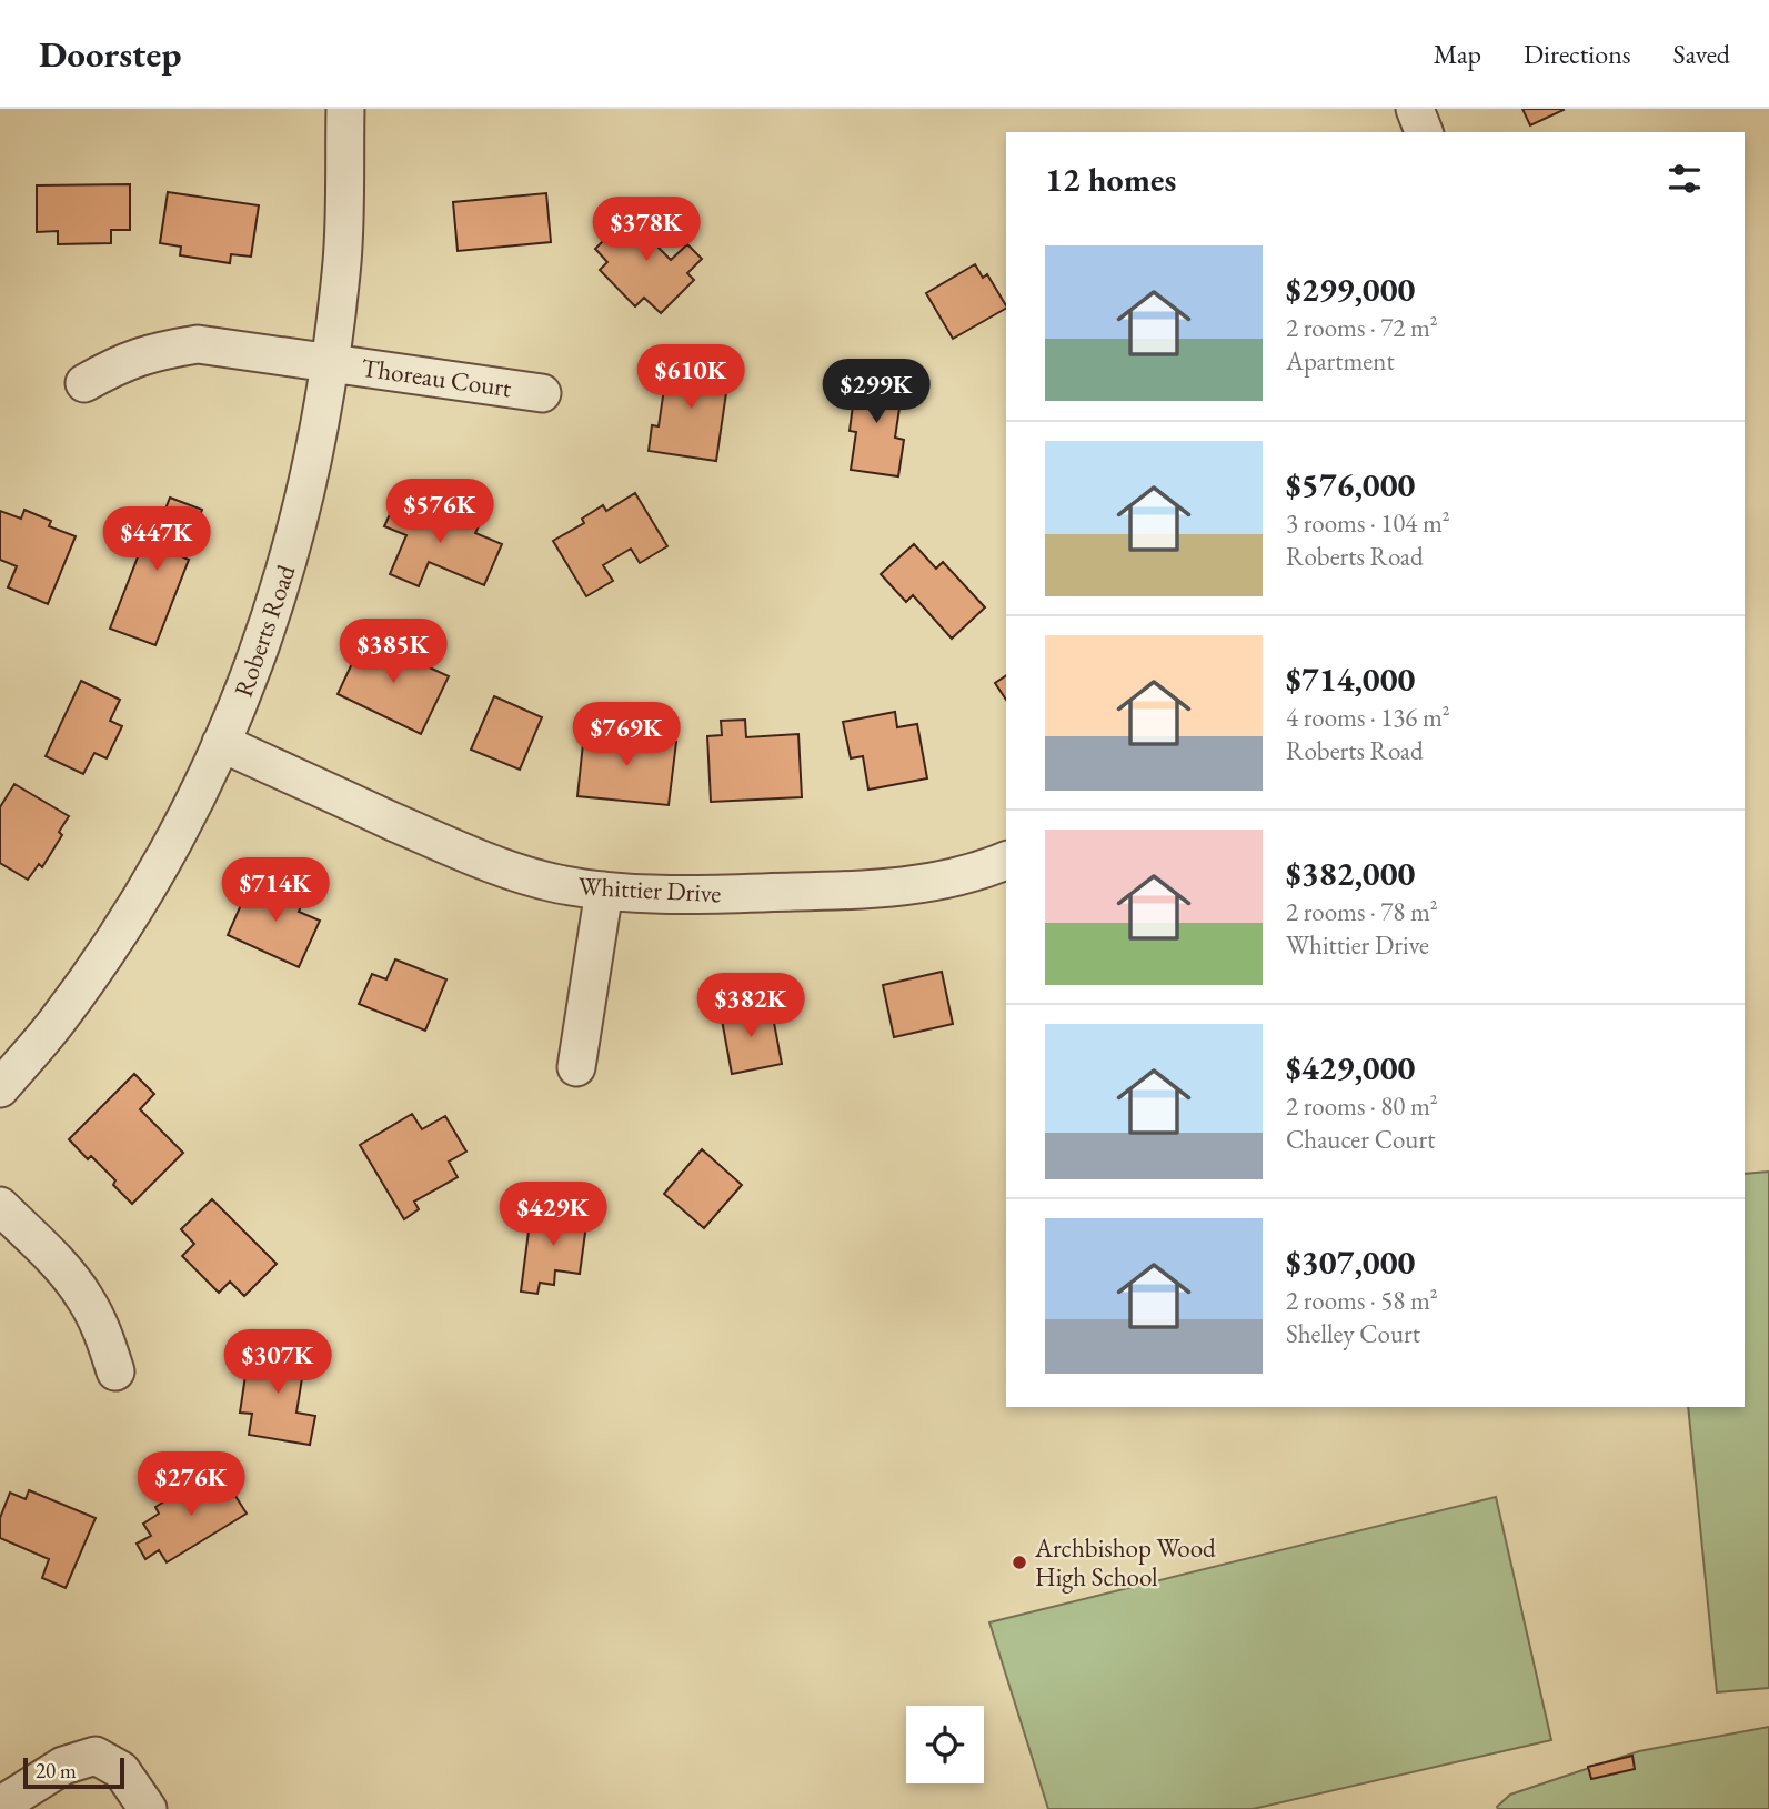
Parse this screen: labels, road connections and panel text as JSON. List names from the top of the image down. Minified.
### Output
{"streets":{"street":["Thoreau Court","Roberts Road","Whittier Drive"]},"crossings":[["Thoreau Court","Roberts Road"],["Roberts Road","Whittier Drive"]],"places":["Archbishop Wood High School"],"scale_bar":"20 m","page":{"header":"Doorstep","nav":["Map","Directions","Saved"],"heading":"12 homes","price":["$378K","$610K","$299K","$576K","$447K","$385K","$769K","$714K","$382K","$429K","$307K","$276K"],"list":[{"name":"$299,000","note":"2 rooms · 72 m² · Apartment"},{"name":"$576,000","note":"3 rooms · 104 m² · Roberts Road"},{"name":"$714,000","note":"4 rooms · 136 m² · Roberts Road"},{"name":"$382,000","note":"2 rooms · 78 m² · Whittier Drive"},{"name":"$429,000","note":"2 rooms · 80 m² · Chaucer Court"},{"name":"$307,000","note":"2 rooms · 58 m² · Shelley Court"}],"scale":"20 m"}}
